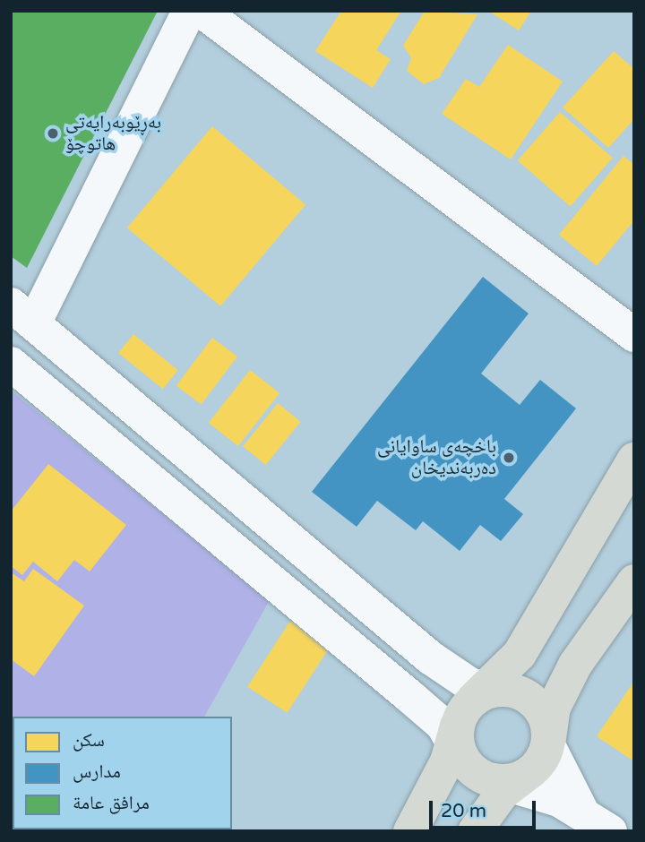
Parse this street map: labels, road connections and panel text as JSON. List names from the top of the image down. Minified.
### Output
{"places":["بەڕێوبەرایەتی هاتوچۆ","باخچەی ساوایانی دەربەندیخان"],"legend":["سكن","مدارس","مرافق عامة"],"scale_bar":"20 m"}
